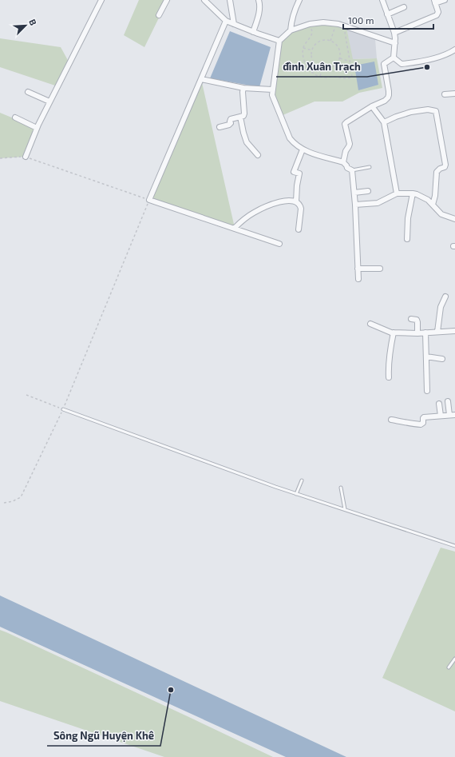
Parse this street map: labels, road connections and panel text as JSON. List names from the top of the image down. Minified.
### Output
{"places":["đình Xuân Trạch","Sông Ngũ Huyện Khê"],"scale_bar":"100 m","north":"top right"}
